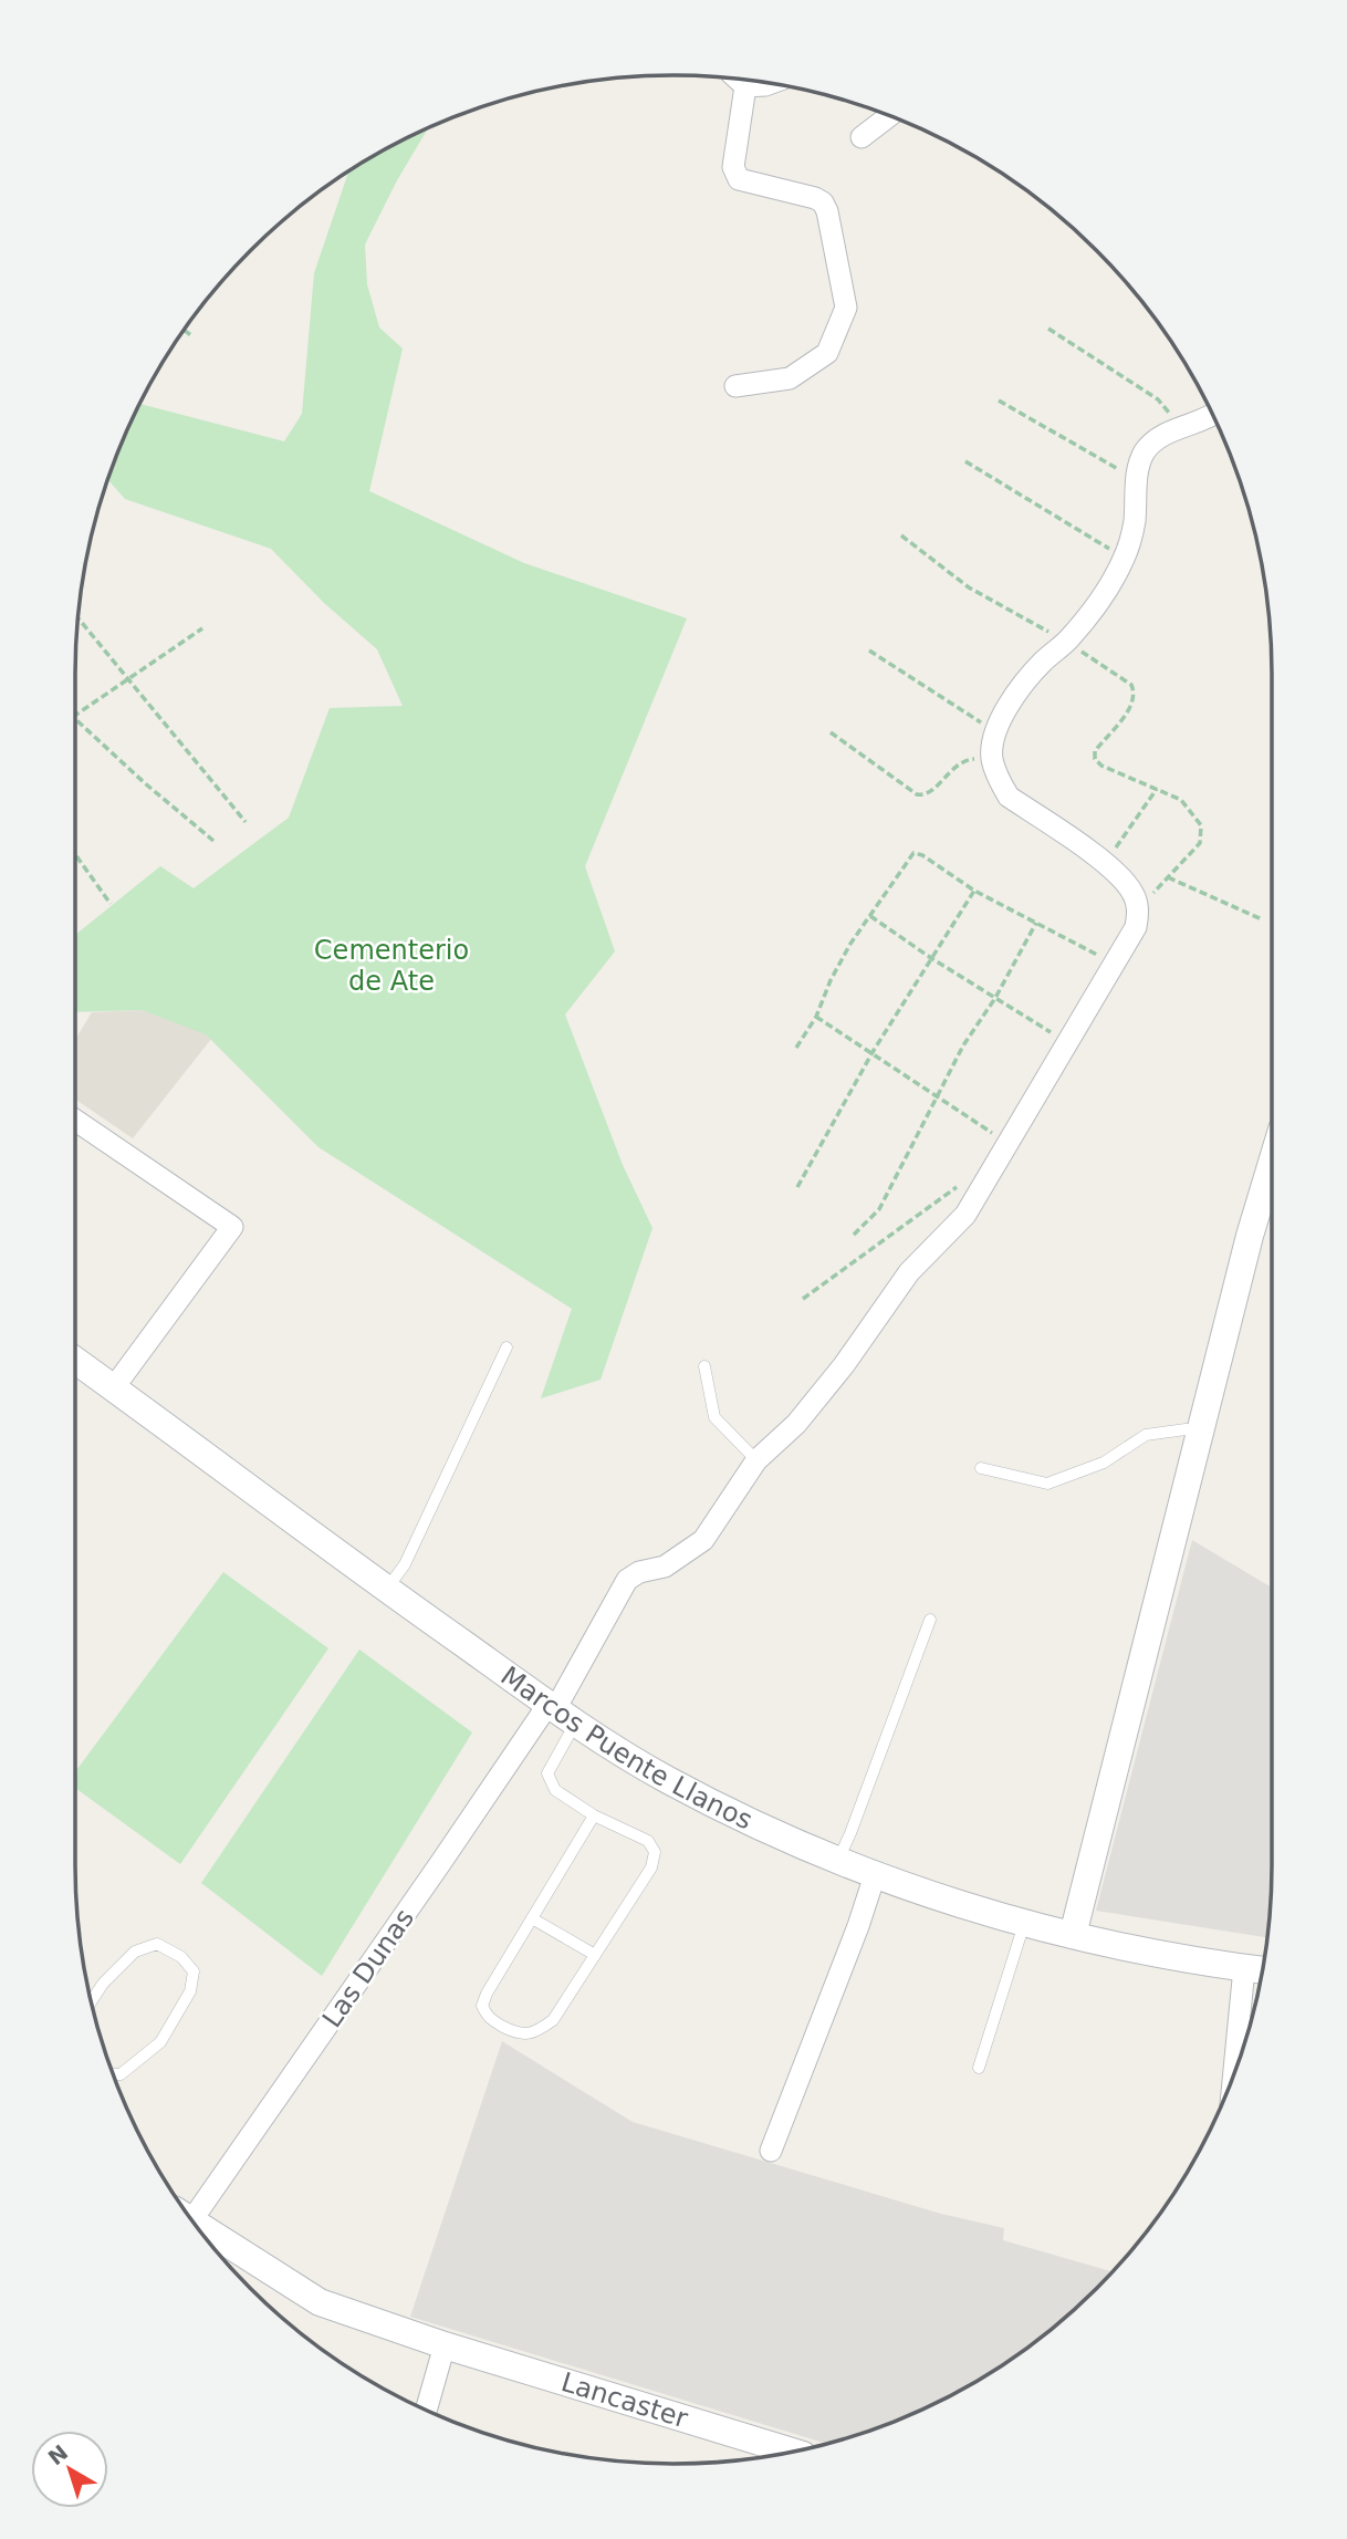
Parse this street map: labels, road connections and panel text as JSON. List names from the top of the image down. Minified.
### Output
{"streets":{"street":["Marcos Puente Llanos","Las Dunas","Lancaster"]},"crossings":[["Marcos Puente Llanos","Las Dunas"]],"parks":["Cementerio de Ate"],"north":"top left"}
